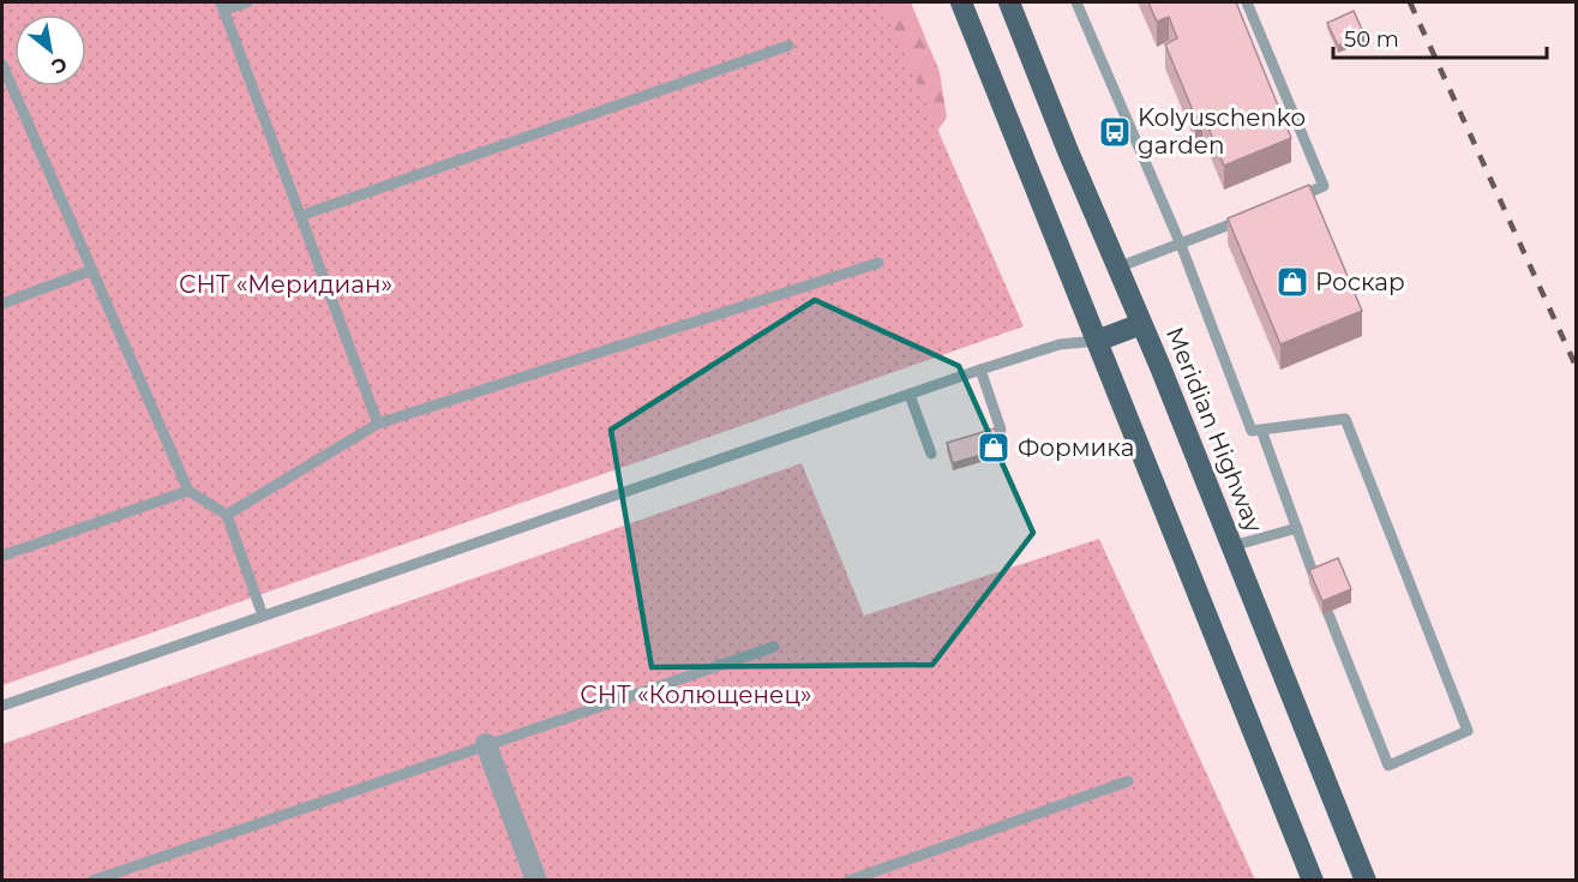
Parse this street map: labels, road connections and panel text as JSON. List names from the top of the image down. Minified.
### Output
{"streets":{"main road":["Meridian Highway"]},"parks":["СНТ «Меридиан»","СНТ «Колющенец»"],"places":{"bus stop":["Kolyuschenko garden"],"shop":["Роскар","Формика"]},"scale_bar":"50 m","north":"bottom right"}
